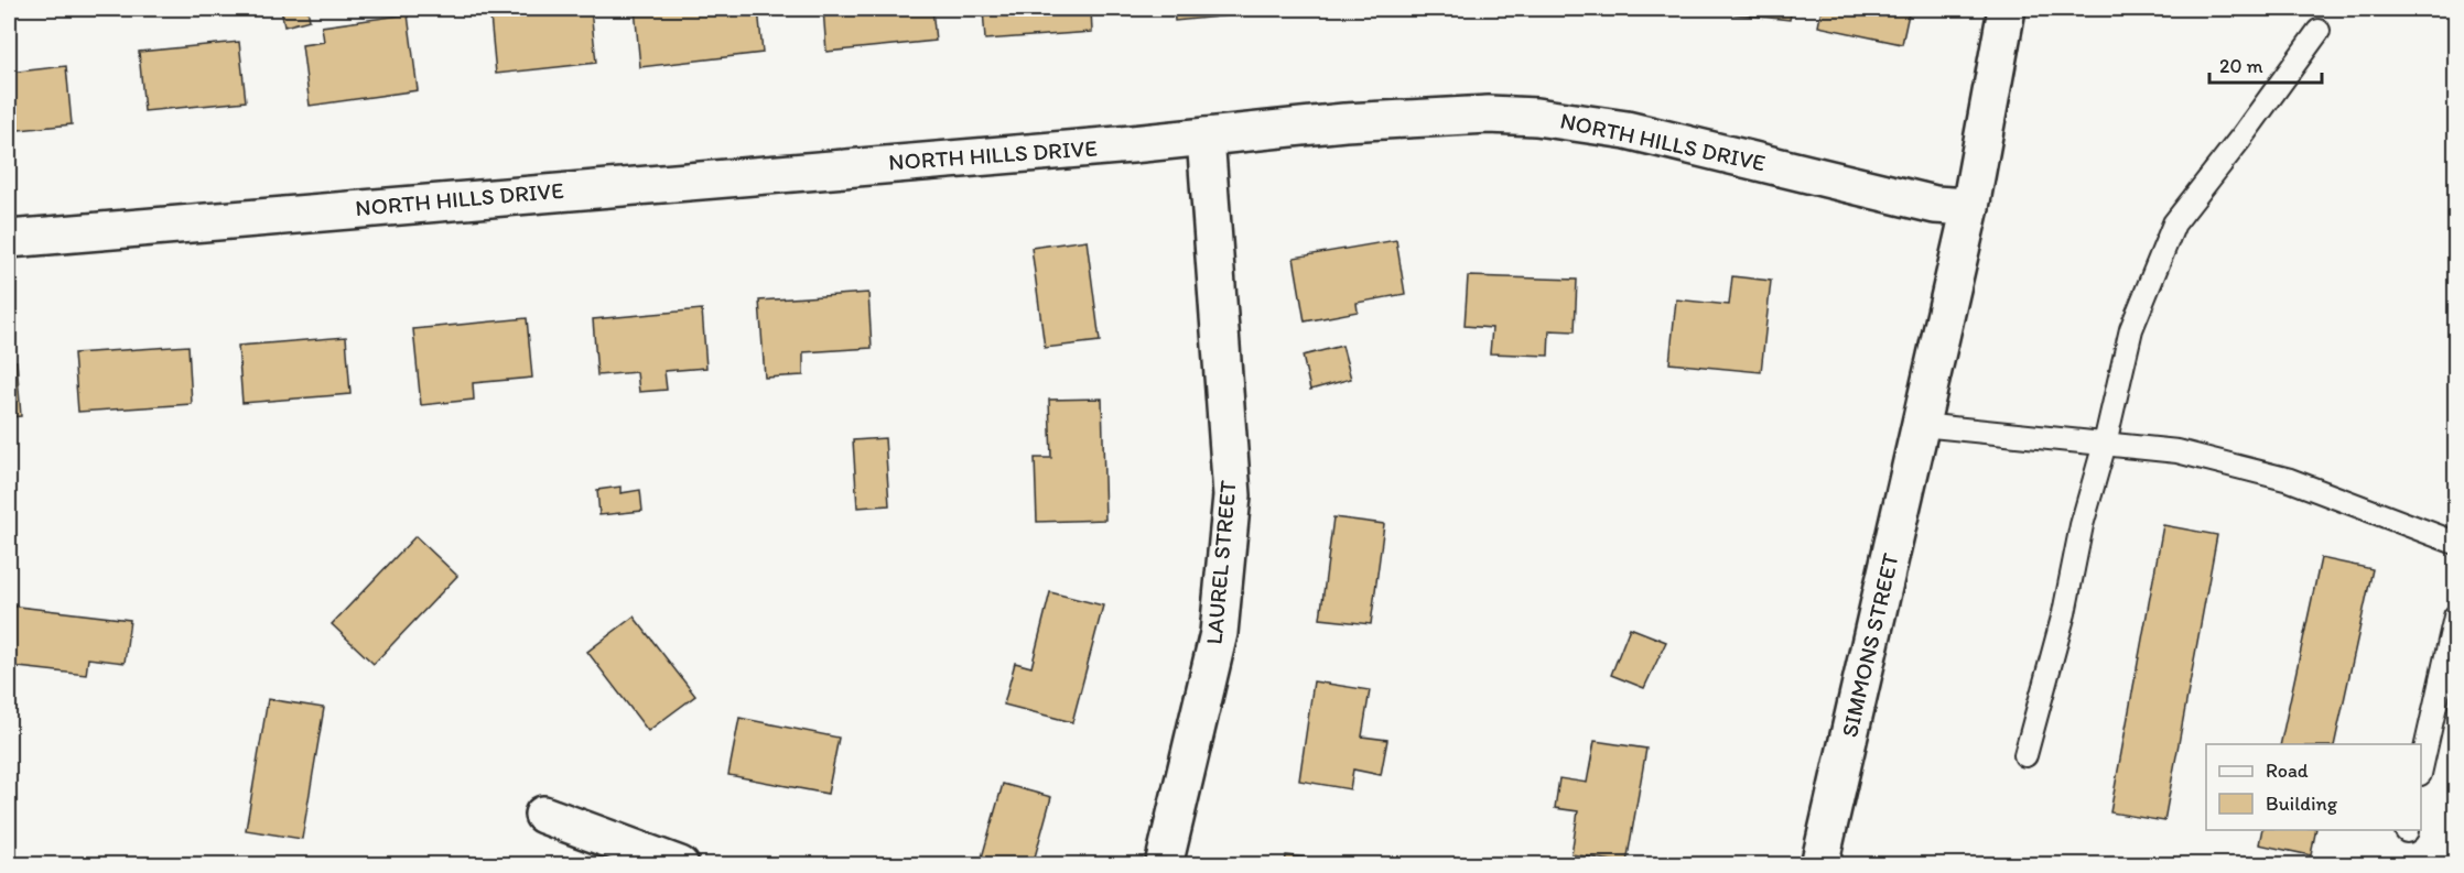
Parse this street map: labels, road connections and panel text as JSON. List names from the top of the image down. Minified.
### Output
{"streets":{"street":["NORTH HILLS DRIVE","LAUREL STREET","SIMMONS STREET"]},"crossings":[["NORTH HILLS DRIVE","LAUREL STREET"],["NORTH HILLS DRIVE","SIMMONS STREET"]],"legend":["Road","Building"],"scale_bar":"20 m"}
